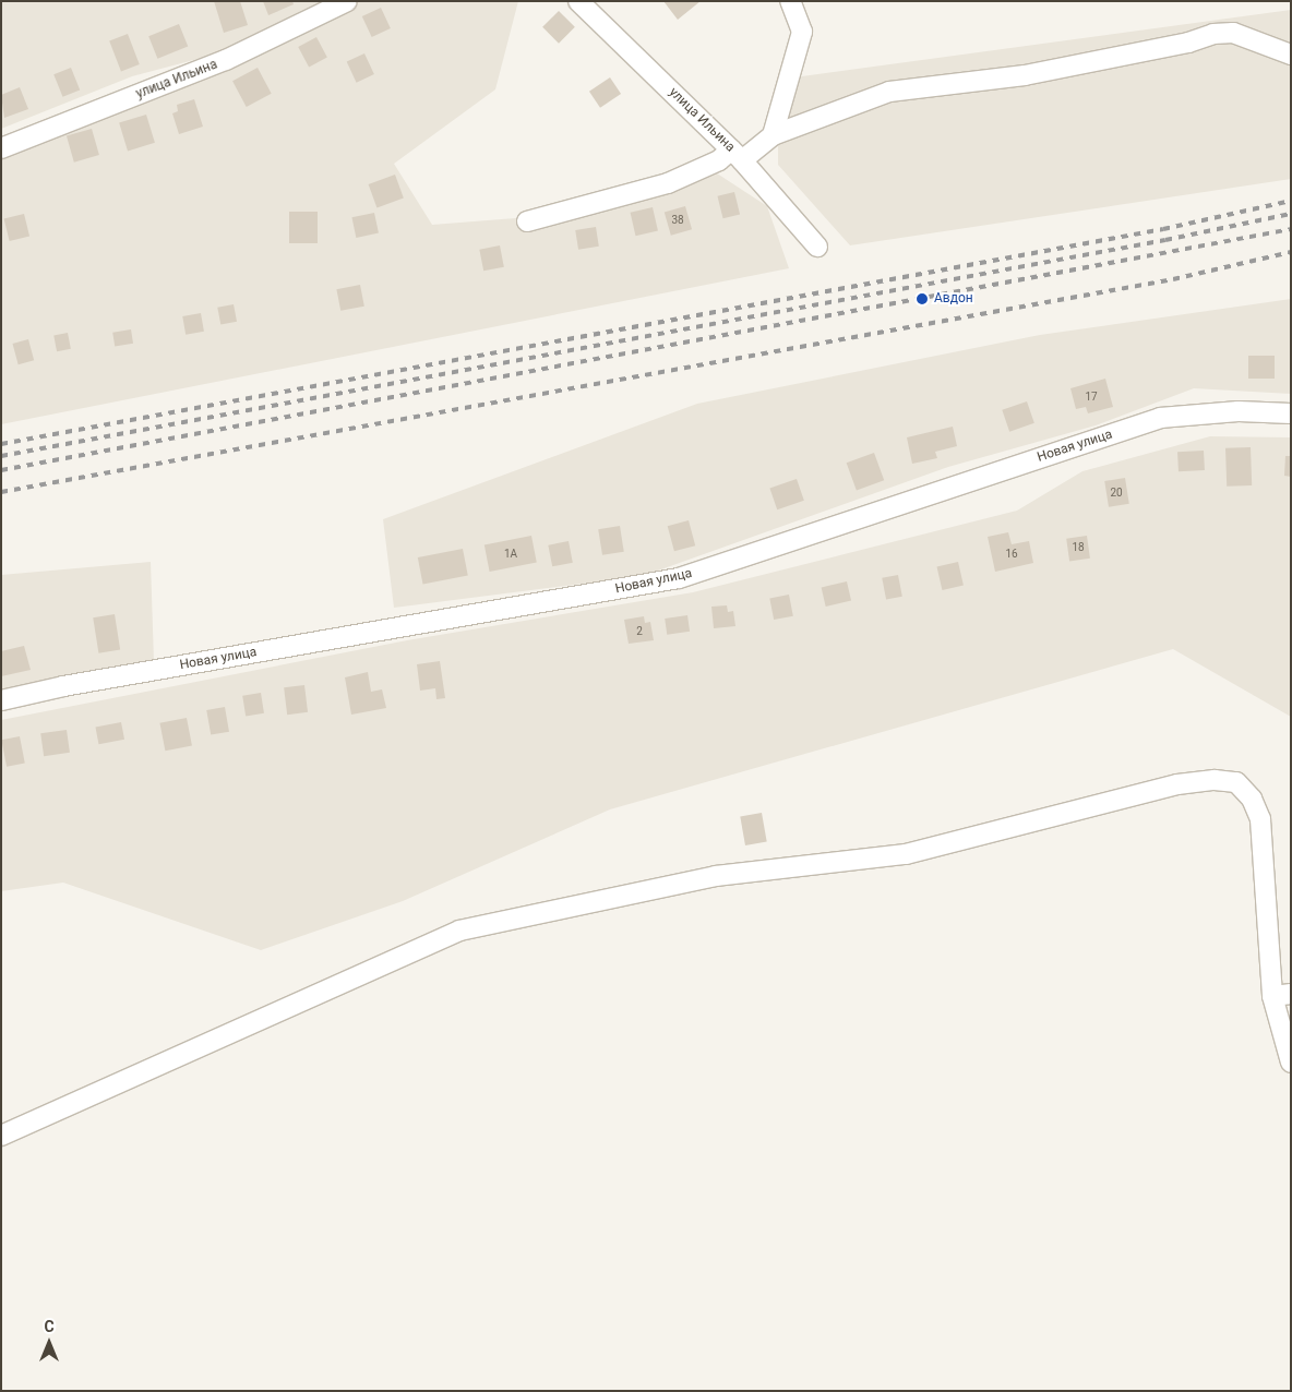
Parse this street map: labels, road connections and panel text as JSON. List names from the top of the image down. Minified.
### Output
{"streets":{"street":["улица Ильина","Новая улица"]},"places":["Авдон"],"house_numbers":["38","17","20","18","1А","16","2"],"north":"top"}
